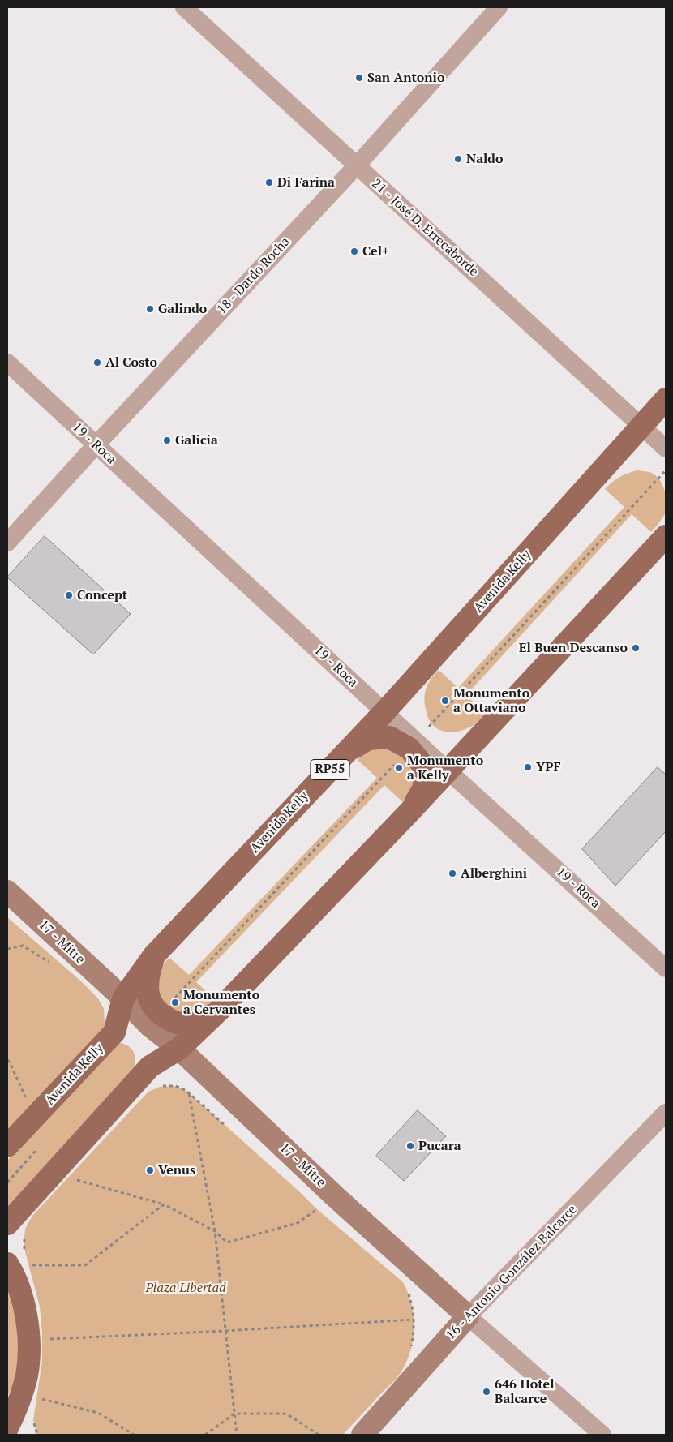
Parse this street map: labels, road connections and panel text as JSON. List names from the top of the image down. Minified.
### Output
{"streets":{"main road":["Avenida Kelly","RP55"],"street":["21 - José D. Errecaborde","18 - Dardo Rocha","19 - Roca","17 - Mitre","16 - Antonio González Balcarce"]},"crossings":[["21 - José D. Errecaborde","18 - Dardo Rocha"],["21 - José D. Errecaborde","Avenida Kelly"],["18 - Dardo Rocha","19 - Roca"],["19 - Roca","Avenida Kelly"],["Avenida Kelly","17 - Mitre"],["17 - Mitre","16 - Antonio González Balcarce"]],"parks":["Plaza Libertad"],"places":["San Antonio","Naldo","Di Farina","Cel+","Galindo","Al Costo","Galicia","Concept","El Buen Descanso","Monumento a Ottaviano","YPF","Monumento a Kelly","Alberghini","Monumento a Cervantes","Pucara","Venus","646 Hotel Balcarce"]}
